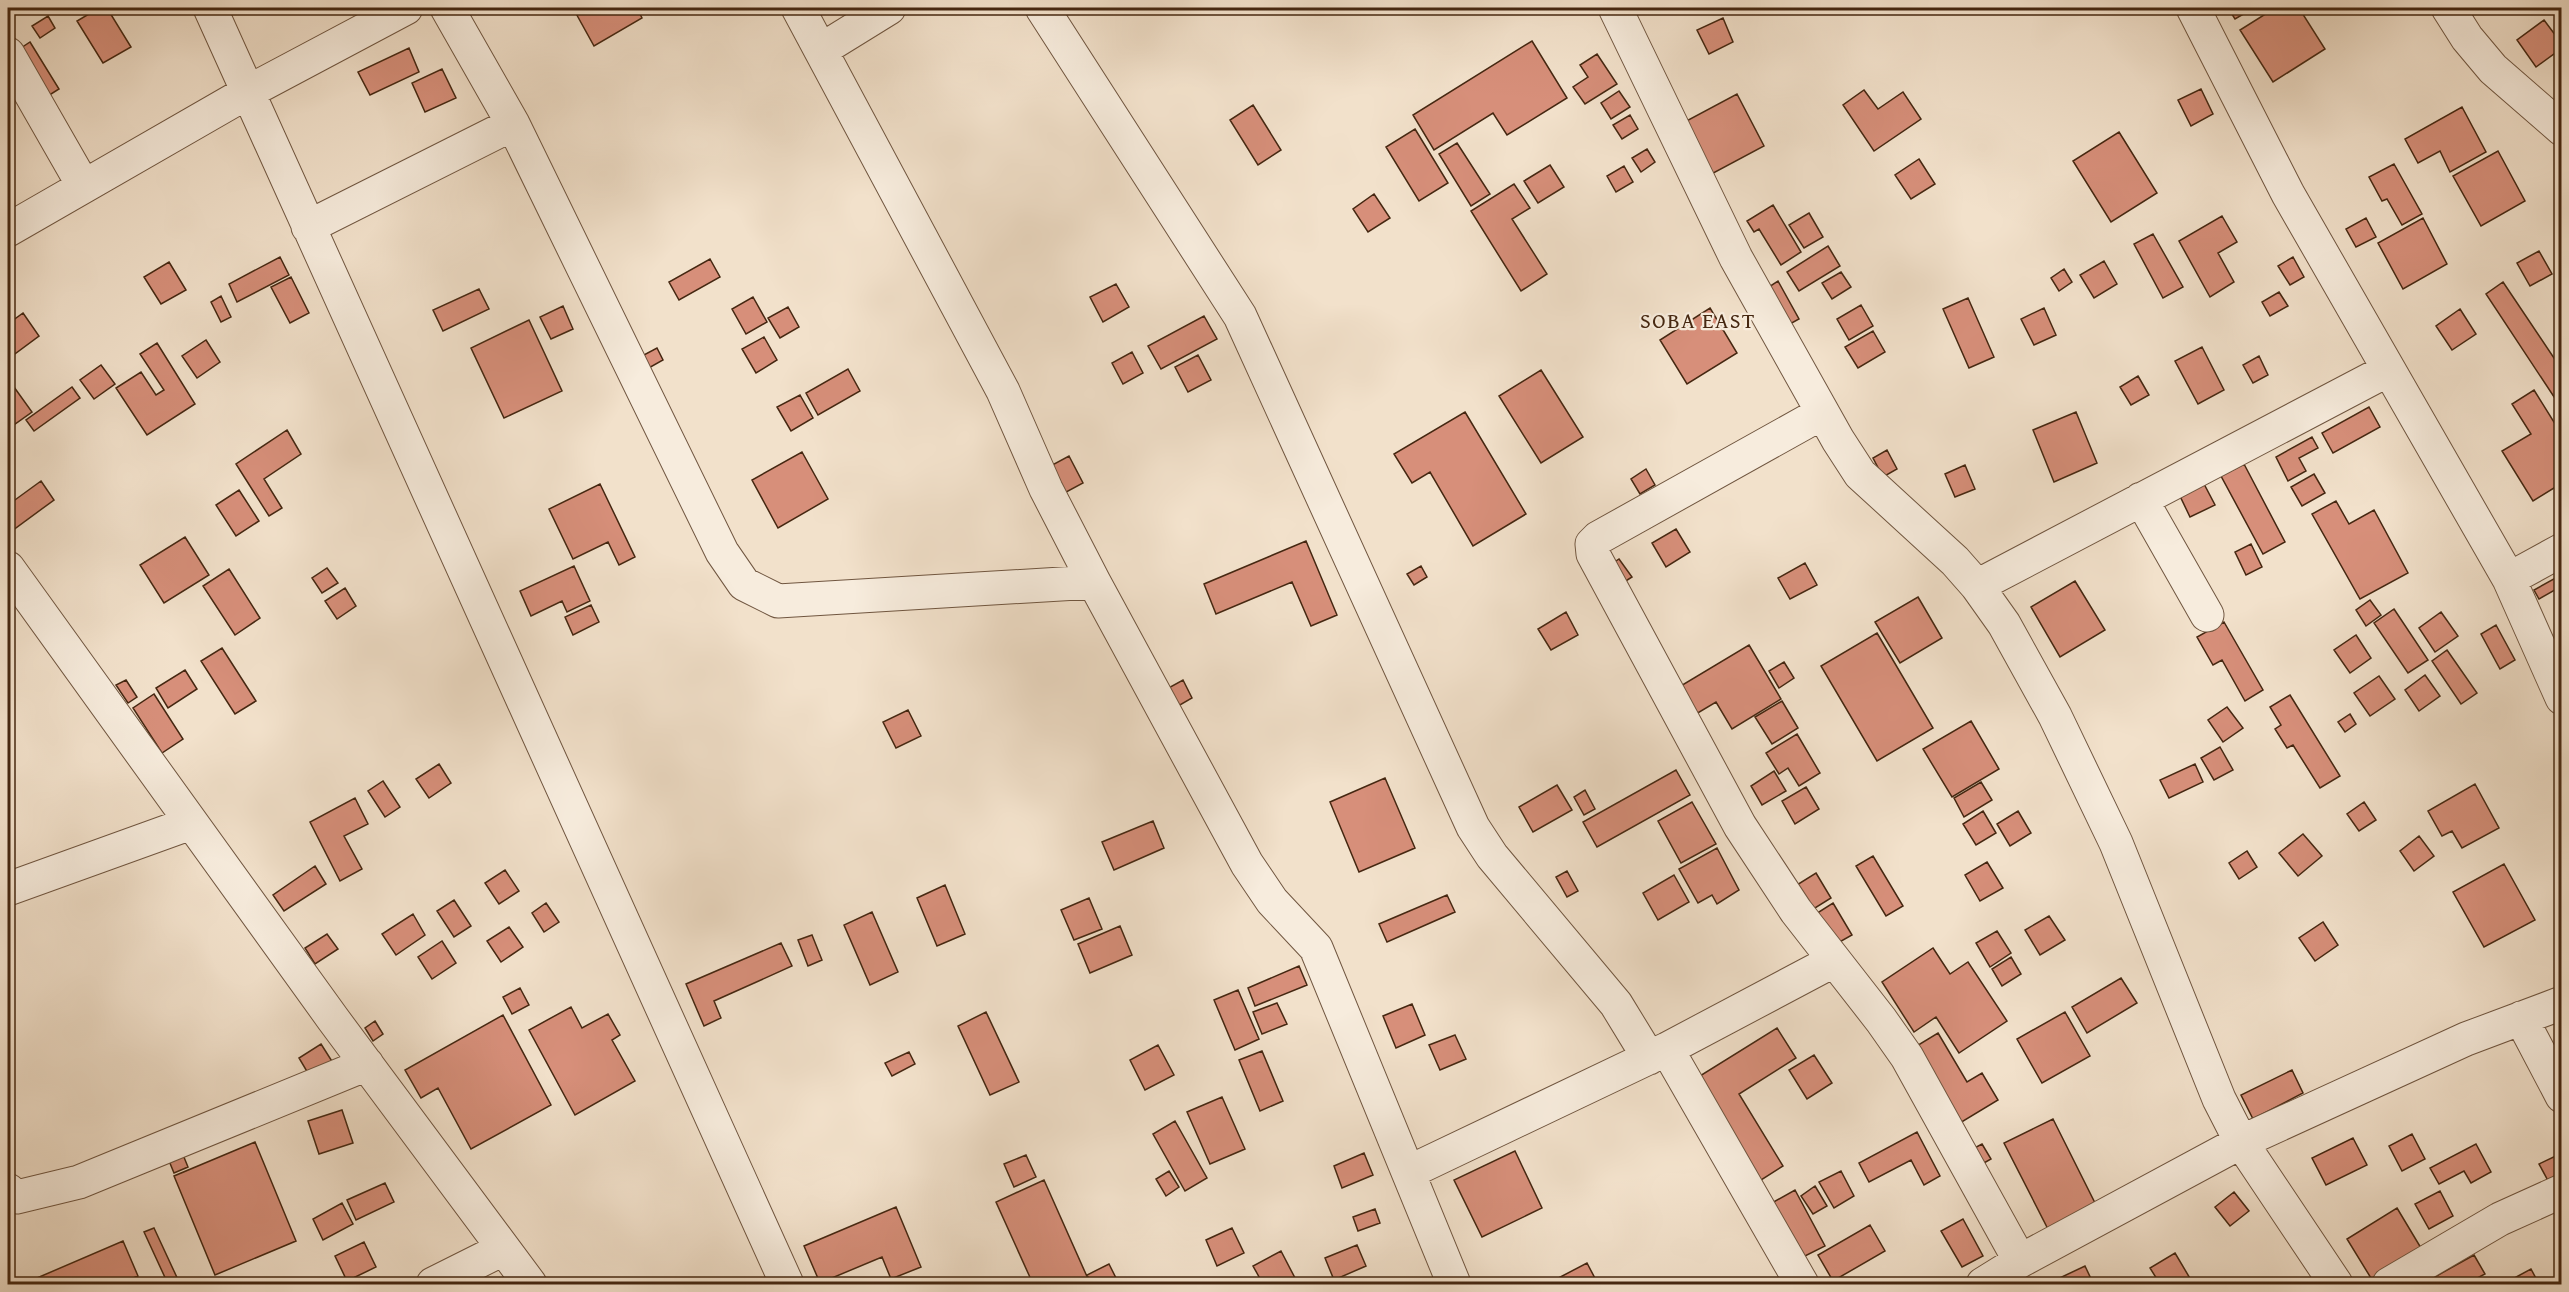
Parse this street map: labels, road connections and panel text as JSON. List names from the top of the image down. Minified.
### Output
{"districts":["SOBA EAST"]}
